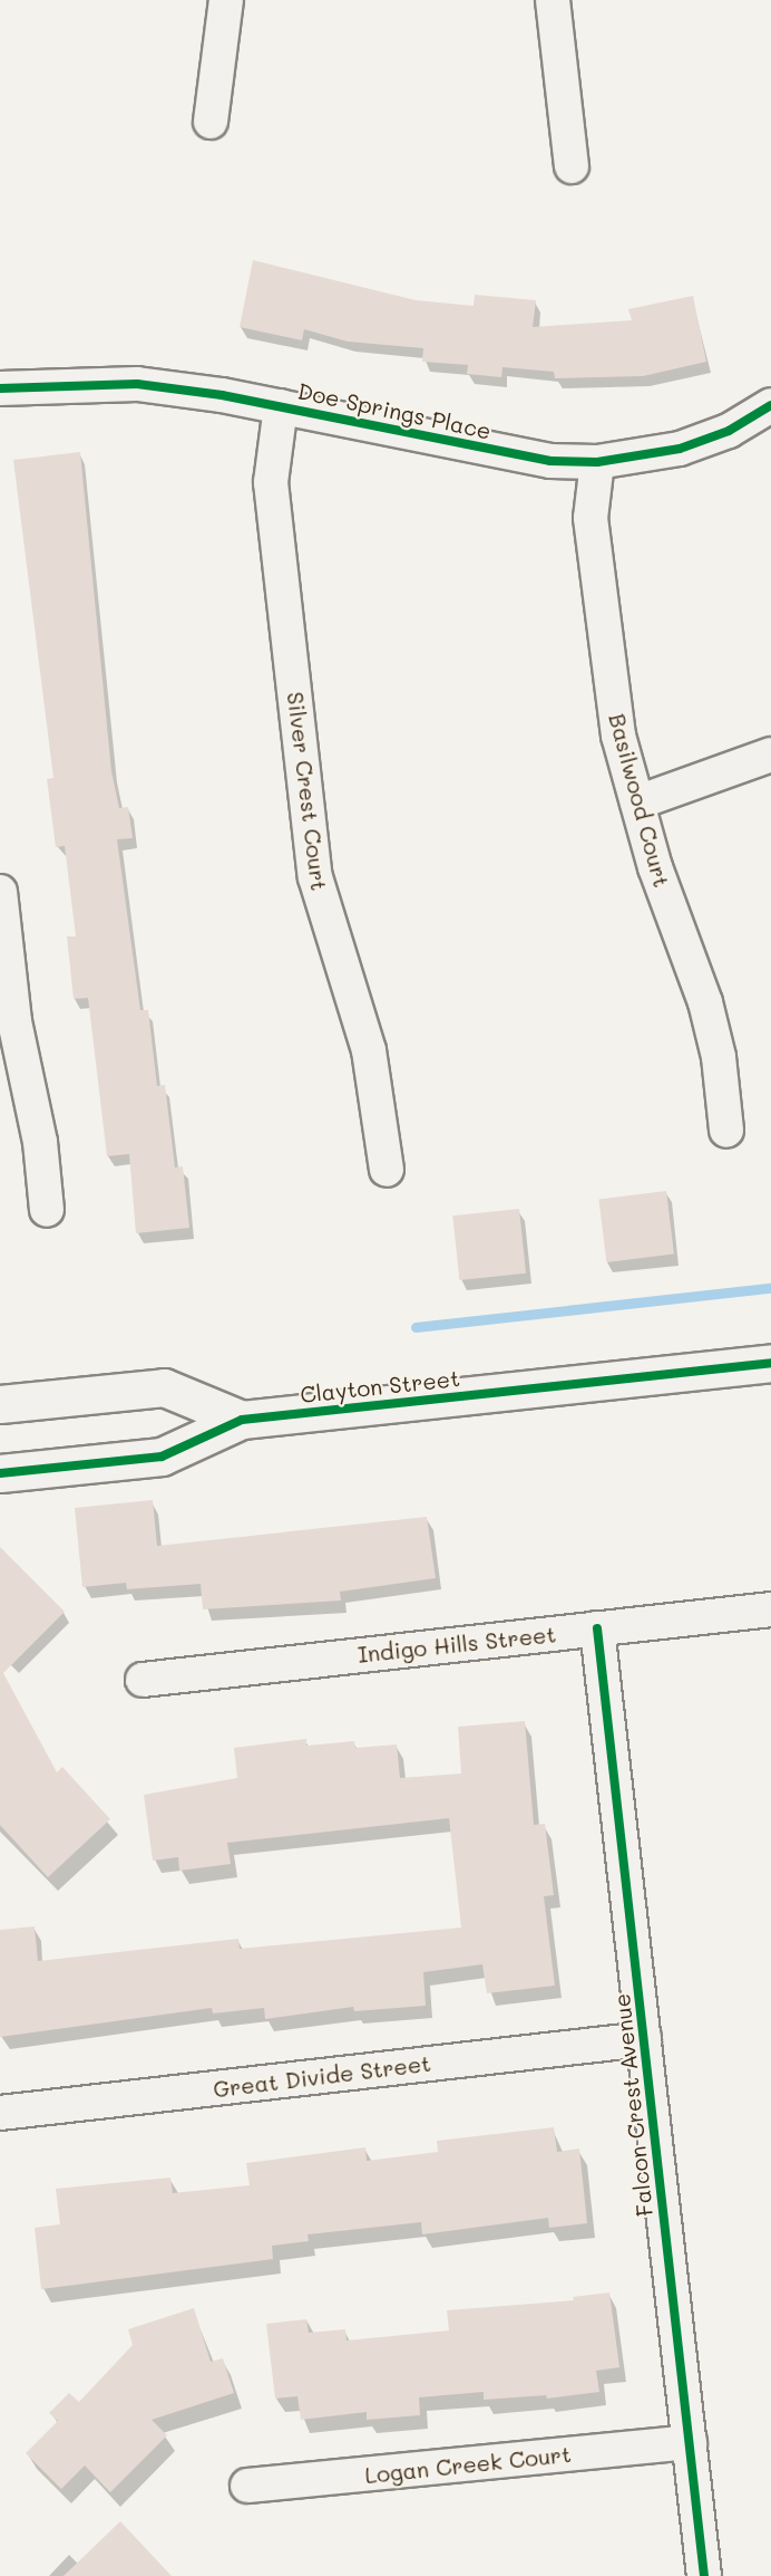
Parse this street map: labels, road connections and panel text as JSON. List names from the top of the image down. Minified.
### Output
{"streets":{"street":["Doe Springs Place","Silver Crest Court","Basilwood Court","Clayton Street","Indigo Hills Street","Great Divide Street","Falcon Crest Avenue","Logan Creek Court"]},"crossings":[["Doe Springs Place","Silver Crest Court"],["Doe Springs Place","Basilwood Court"],["Indigo Hills Street","Falcon Crest Avenue"],["Great Divide Street","Falcon Crest Avenue"],["Falcon Crest Avenue","Logan Creek Court"]]}
